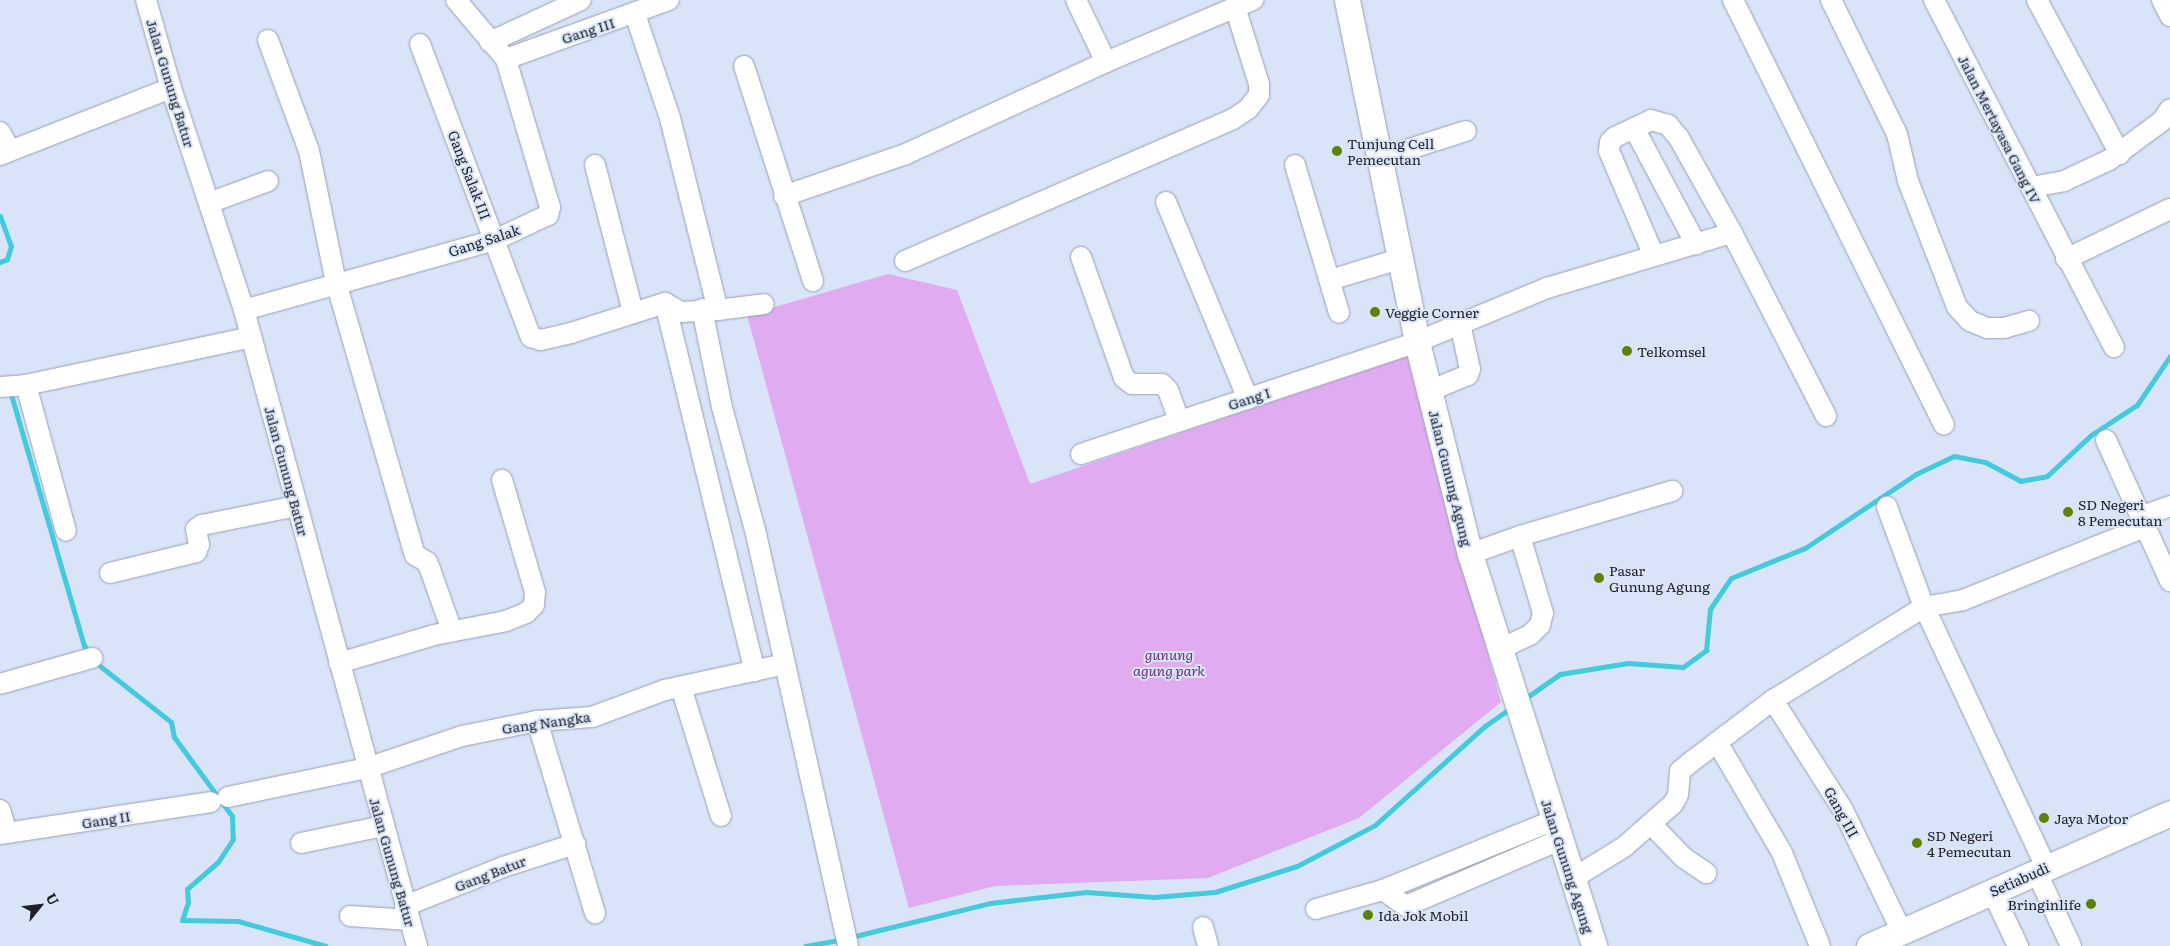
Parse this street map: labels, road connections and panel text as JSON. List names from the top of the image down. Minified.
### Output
{"streets":{"main road":["Jalan Gunung Agung","Setiabudi"],"street":["Gang III","Jalan Gunung Batur","Jalan Mertayasa Gang IV","Gang Salak III","Gang Salak","Gang I","Gang Nangka","Gang II","Gang Batur"]},"crossings":[["Gang III","Gang Salak"],["Gang III","Setiabudi"],["Jalan Gunung Batur","Gang Salak"],["Jalan Gunung Batur","Gang Nangka"],["Jalan Gunung Batur","Gang Batur"],["Gang Salak III","Gang Salak"],["Gang I","Jalan Gunung Agung"],["Gang Nangka","Gang II"]],"parks":["gunung agung park"],"places":["Tunjung Cell Pemecutan","Veggie Corner","Telkomsel","SD Negeri 8 Pemecutan","Pasar Gunung Agung","Jaya Motor","SD Negeri 4 Pemecutan","Bringinlife","Ida Jok Mobil"],"north":"top right"}
